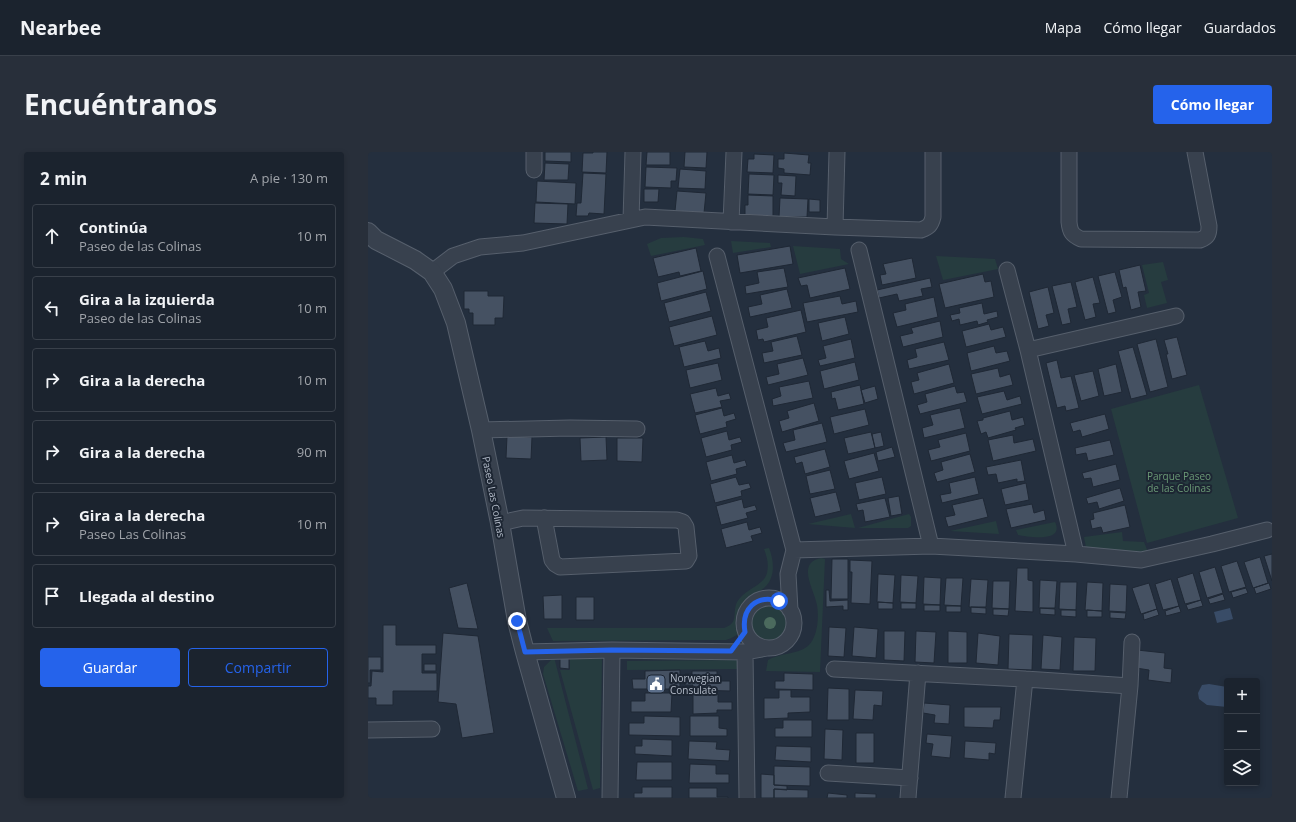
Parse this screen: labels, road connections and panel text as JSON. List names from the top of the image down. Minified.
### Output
{"streets":{"street":["Paseo Las Colinas"]},"parks":["Parque Paseo de las Colinas"],"places":{"public building":["Norwegian Consulate"]},"page":{"header":"Nearbee","nav":["Mapa","Cómo llegar","Guardados"],"title":"Encuéntranos","buttons":["Cómo llegar",["Guardar","Compartir"]],"heading":["2 min","A pie · 130 m"],"list":[["Continúa","Paseo de las Colinas","10 m"],["Gira a la izquierda","Paseo de las Colinas","10 m"],["Gira a la derecha","10 m"],["Gira a la derecha","90 m"],["Gira a la derecha","Paseo Las Colinas","10 m"],"Llegada al destino"],"map_buttons":["+","−"]}}
